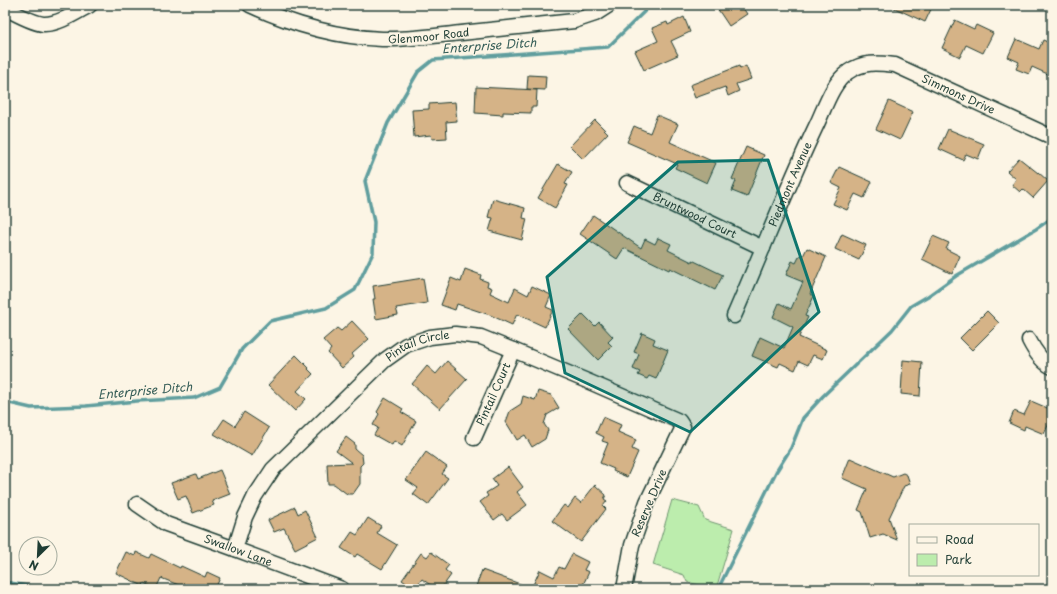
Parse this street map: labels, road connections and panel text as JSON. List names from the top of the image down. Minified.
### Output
{"streets":{"street":["Glenmoor Road","Simmons Drive","Piedmont Avenue","Bruntwood Court","Pintail Circle","Pintail Court","Reserve Drive","Swallow Lane"]},"crossings":[["Simmons Drive","Piedmont Avenue"],["Piedmont Avenue","Bruntwood Court"],["Pintail Circle","Pintail Court"],["Pintail Circle","Reserve Drive"],["Pintail Circle","Swallow Lane"]],"water":["Enterprise Ditch"],"legend":["Road","Park"],"north":"bottom left"}
